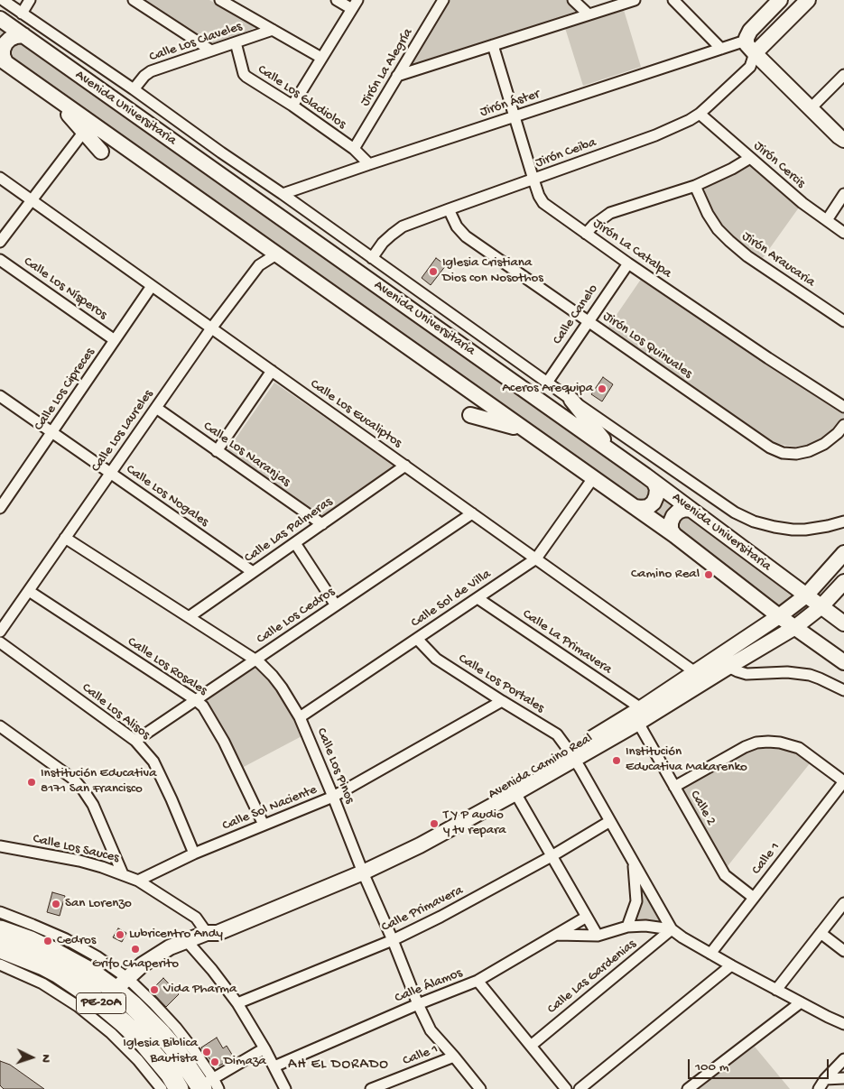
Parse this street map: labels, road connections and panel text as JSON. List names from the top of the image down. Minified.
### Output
{"streets":{"highway":["PE-20A"],"main road":["Avenida Universitaria","Avenida Camino Real"],"street":["Calle Los Claveles","Jirón La Alegría","Calle Los Gladiolos","Jirón Áster","Jirón Ceiba","Jirón Cercis","Jirón La Catalpa","Jirón Araucaria","Calle Los Nísperos","Calle Canelo","Jirón Los Quinuales","Calle Los Cipreces","Calle Los Eucaliptos","Calle Los Laureles","Calle Los Naranjas","Calle Los Nogales","Calle Las Palmeras","Calle Sol de Villa","Calle Los Cedros","Calle La Primavera","Calle Los Rosales","Calle Los Portales","Calle Los Alisos","Calle Los Pinos","Calle Sol Naciente","Calle 2","Calle Los Sauces","Calle 1","Calle Primavera","Calle Las Gardenias","Calle Álamos"]},"crossings":[["Calle Los Claveles","Calle Los Gladiolos"],["Calle Los Claveles","Avenida Universitaria"],["Jirón La Alegría","Calle Los Gladiolos"],["Calle Los Gladiolos","Jirón Áster"],["Jirón Áster","Avenida Universitaria"],["Jirón Áster","Jirón La Catalpa"],["Avenida Universitaria","Jirón Ceiba"],["Avenida Universitaria","Calle Canelo"],["Avenida Universitaria","Avenida Camino Real"],["Jirón Ceiba","Jirón Cercis"],["Jirón Ceiba","Jirón La Catalpa"],["Jirón Ceiba","Jirón Los Quinuales"],["Jirón La Catalpa","Calle Canelo"],["Calle Los Nísperos","Calle Los Cipreces"],["Calle Canelo","Jirón Los Quinuales"],["Calle Los Cipreces","Calle Los Eucaliptos"],["Calle Los Cipreces","Calle Los Nogales"],["Calle Los Eucaliptos","Calle Los Laureles"],["Calle Los Eucaliptos","Calle Las Palmeras"],["Calle Los Eucaliptos","Calle Sol de Villa"],["Calle Los Eucaliptos","Calle Los Cedros"],["Calle Los Eucaliptos","Avenida Camino Real"],["Calle Los Laureles","Calle Los Naranjas"],["Calle Los Laureles","Calle Los Nogales"],["Calle Los Laureles","Calle Los Rosales"],["Calle Los Laureles","Calle Los Pinos"],["Calle Los Naranjas","Calle Las Palmeras"],["Calle Los Nogales","Calle Las Palmeras"],["Calle Las Palmeras","Calle Los Pinos"],["Calle Sol de Villa","Calle La Primavera"],["Calle Sol de Villa","Calle Los Portales"],["Calle Sol de Villa","Calle Los Pinos"],["Calle Los Cedros","Calle Los Rosales"],["Calle Los Cedros","Calle Los Alisos"],["Calle Los Cedros","Calle Los Pinos"],["Calle La Primavera","Avenida Camino Real"],["Calle Los Rosales","Calle Sol Naciente"],["Calle Los Portales","Avenida Camino Real"],["Calle Los Portales","Calle Sol Naciente"],["Calle Los Portales","Calle Primavera"],["Calle Los Portales","Calle Las Gardenias"],["Calle Los Alisos","Calle Sol Naciente"],["Calle Los Pinos","Avenida Camino Real"],["Calle Los Pinos","Calle Sol Naciente"],["Calle Los Pinos","Calle 1"],["Calle Los Pinos","Calle Primavera"],["Calle Los Pinos","Calle Álamos"],["Avenida Camino Real","Calle 2"],["Avenida Camino Real","Calle Los Sauces"],["Avenida Camino Real","PE-20A"],["Calle Sol Naciente","Calle Los Sauces"],["Calle 2","Calle 1"]],"districts":["AH EL DORADO"],"places":["Iglesia Cristiana Dios con Nosothos","Aceros Arequipa","Camino Real","Institución Educativa Makarenko","Institución Educativa 8171 San Francisco","T Y P audio y tv repara","San Lorenzo","Lubricentro Andy","Cedros","Grifo Chaperito","Vida Pharma","Iglesia Biblica Bautista","Dimaza"],"scale_bar":"100 m","north":"right"}
